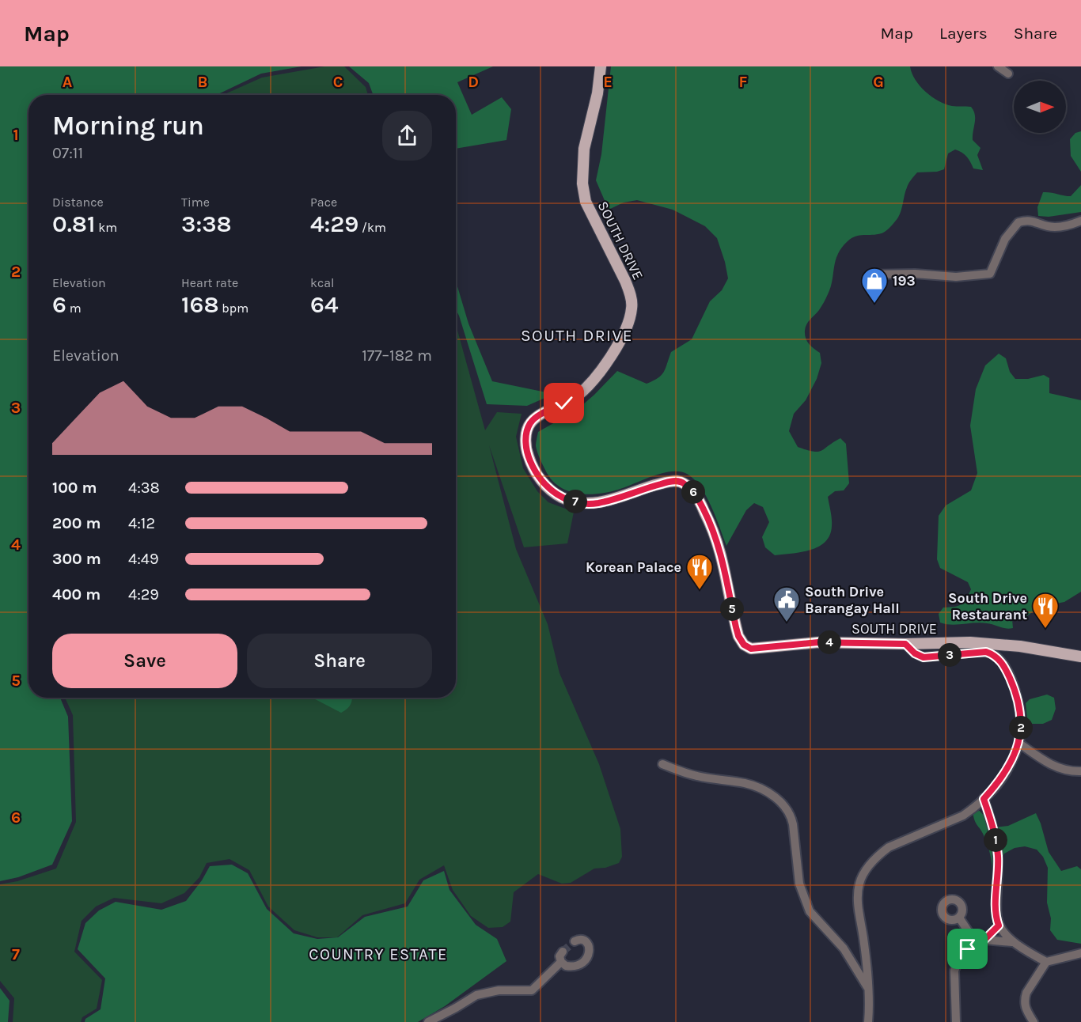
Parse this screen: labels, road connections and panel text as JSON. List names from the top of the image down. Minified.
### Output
{"streets":{"main road":["SOUTH DRIVE"]},"districts":["SOUTH DRIVE","COUNTRY ESTATE"],"places":{"shop":["193"],"restaurant":["Korean Palace","South Drive Restaurant"],"public building":["South Drive Barangay Hall"]},"north":"right","page":{"header":"Map","nav":["Map","Layers","Share"],"heading":["Morning run","07:11"],"stats":[["Distance","0.81 km"],["Time","3:38"],["Pace","4:29 /km"],["Elevation","6 m"],["Heart rate","168 bpm"],["kcal","64"]],"chart":["Elevation","177–182 m"],"list":[{"name":"100 m","note":"4:38"},{"name":"200 m","note":"4:12"},{"name":"300 m","note":"4:49"},{"name":"400 m","note":"4:29"}],"pins":["6","7","5","4","3","2","1"],"buttons":["Save","Share"]},"grid":{"columns":["A","B","C","D","E","F","G"],"rows":["1","2","3","4","5","6","7"]}}
